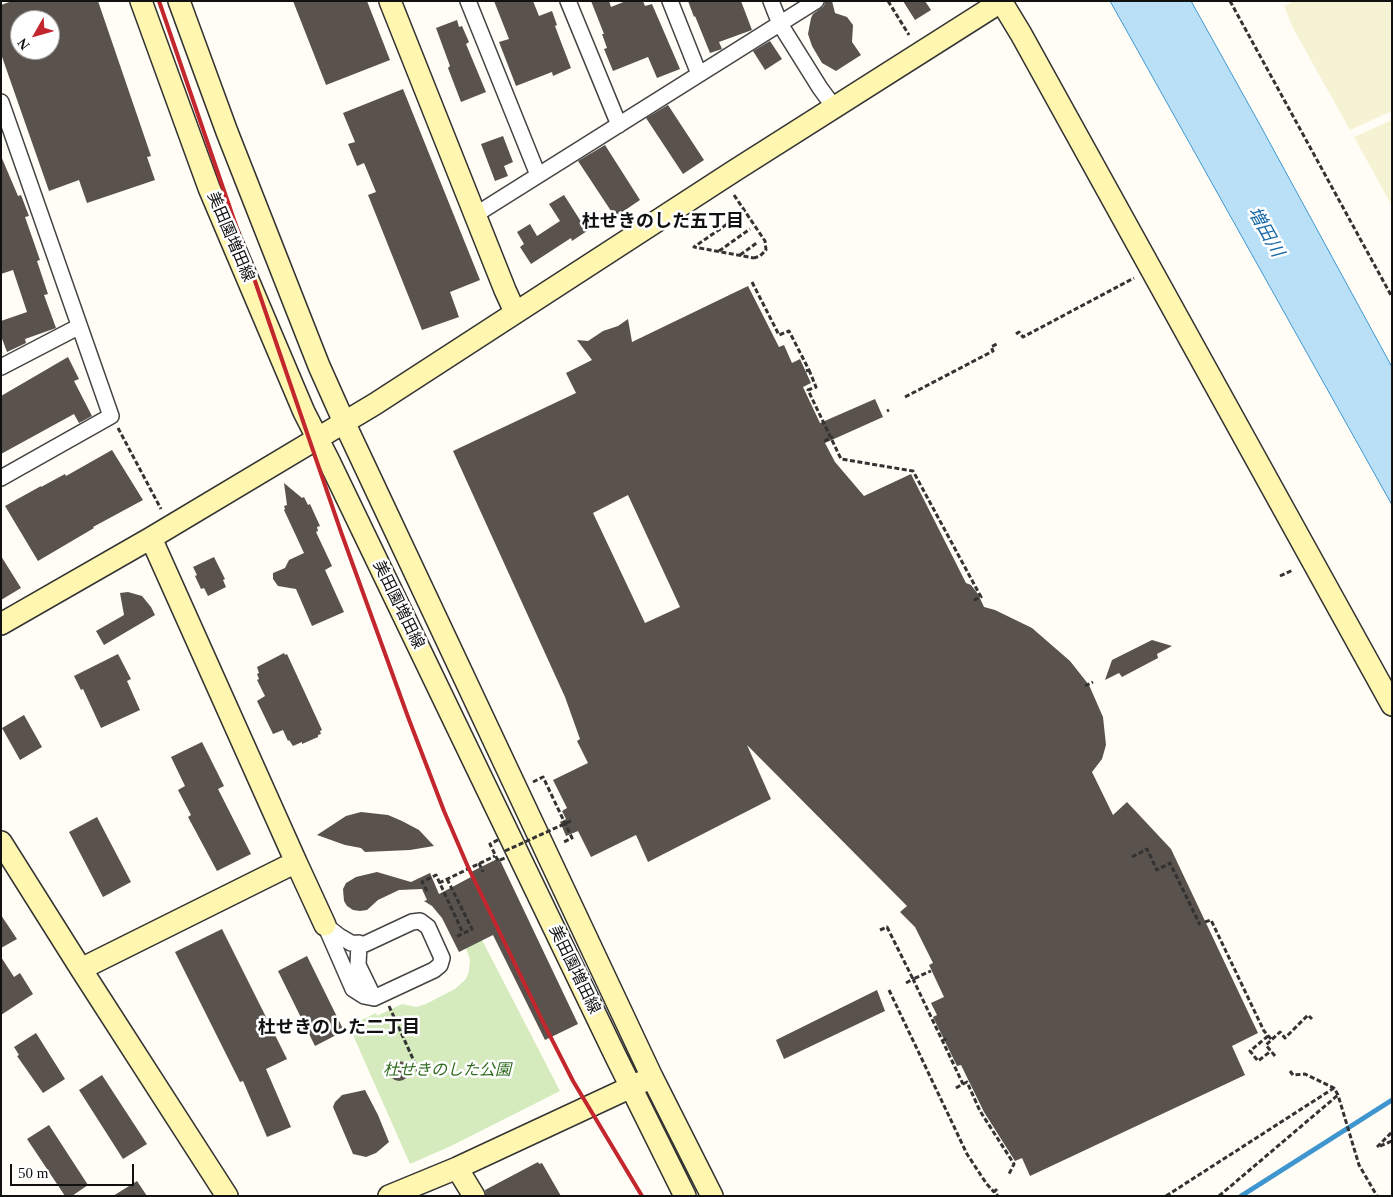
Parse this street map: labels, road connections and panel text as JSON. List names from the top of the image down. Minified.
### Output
{"streets":{"street":["美田園増田線"]},"districts":["杜せきのした五丁目","杜せきのした二丁目"],"water":["増田川"],"parks":["杜せきのした公園"],"scale_bar":"50 m","north":"bottom left"}
